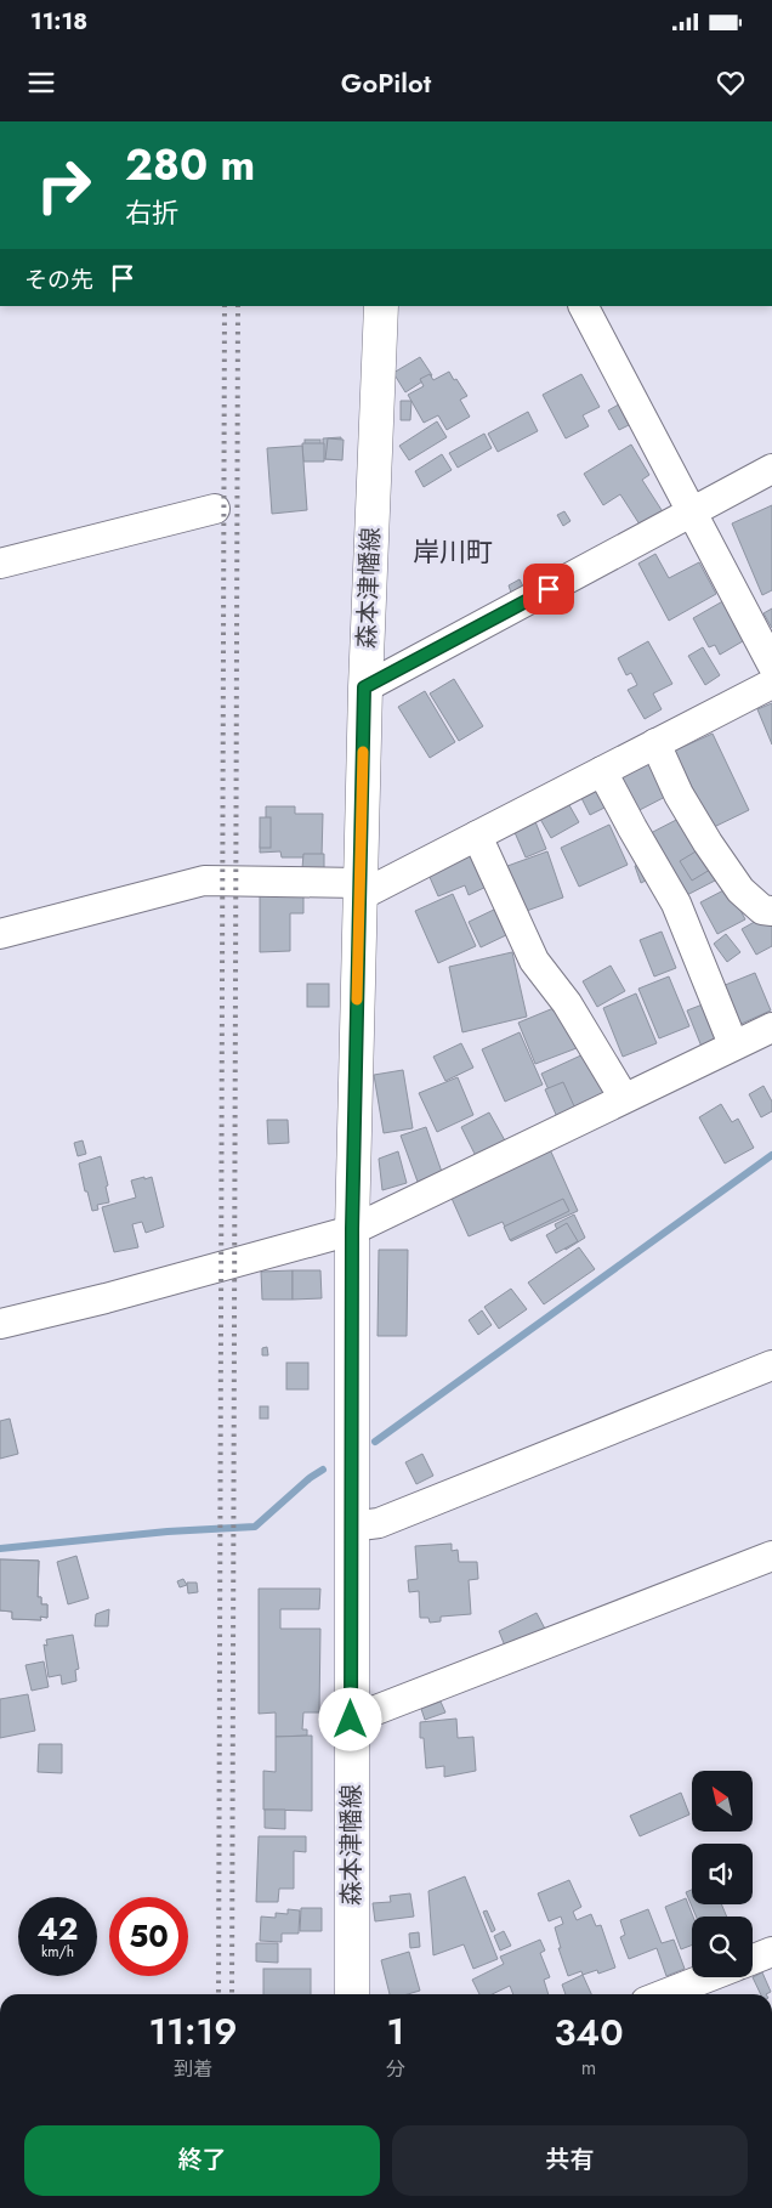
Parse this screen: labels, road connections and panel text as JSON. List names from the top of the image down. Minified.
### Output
{"streets":{"main road":["森本津幡線"]},"districts":["岸川町"],"north":"top left","page":{"status":"11:18","header":"GoPilot","turn":["280 m","右折"],"then":"その先","speed":"42 km/h","limit":"50","eta":["11:19","到着","1","分","340","m"],"buttons":["終了","共有"]}}
